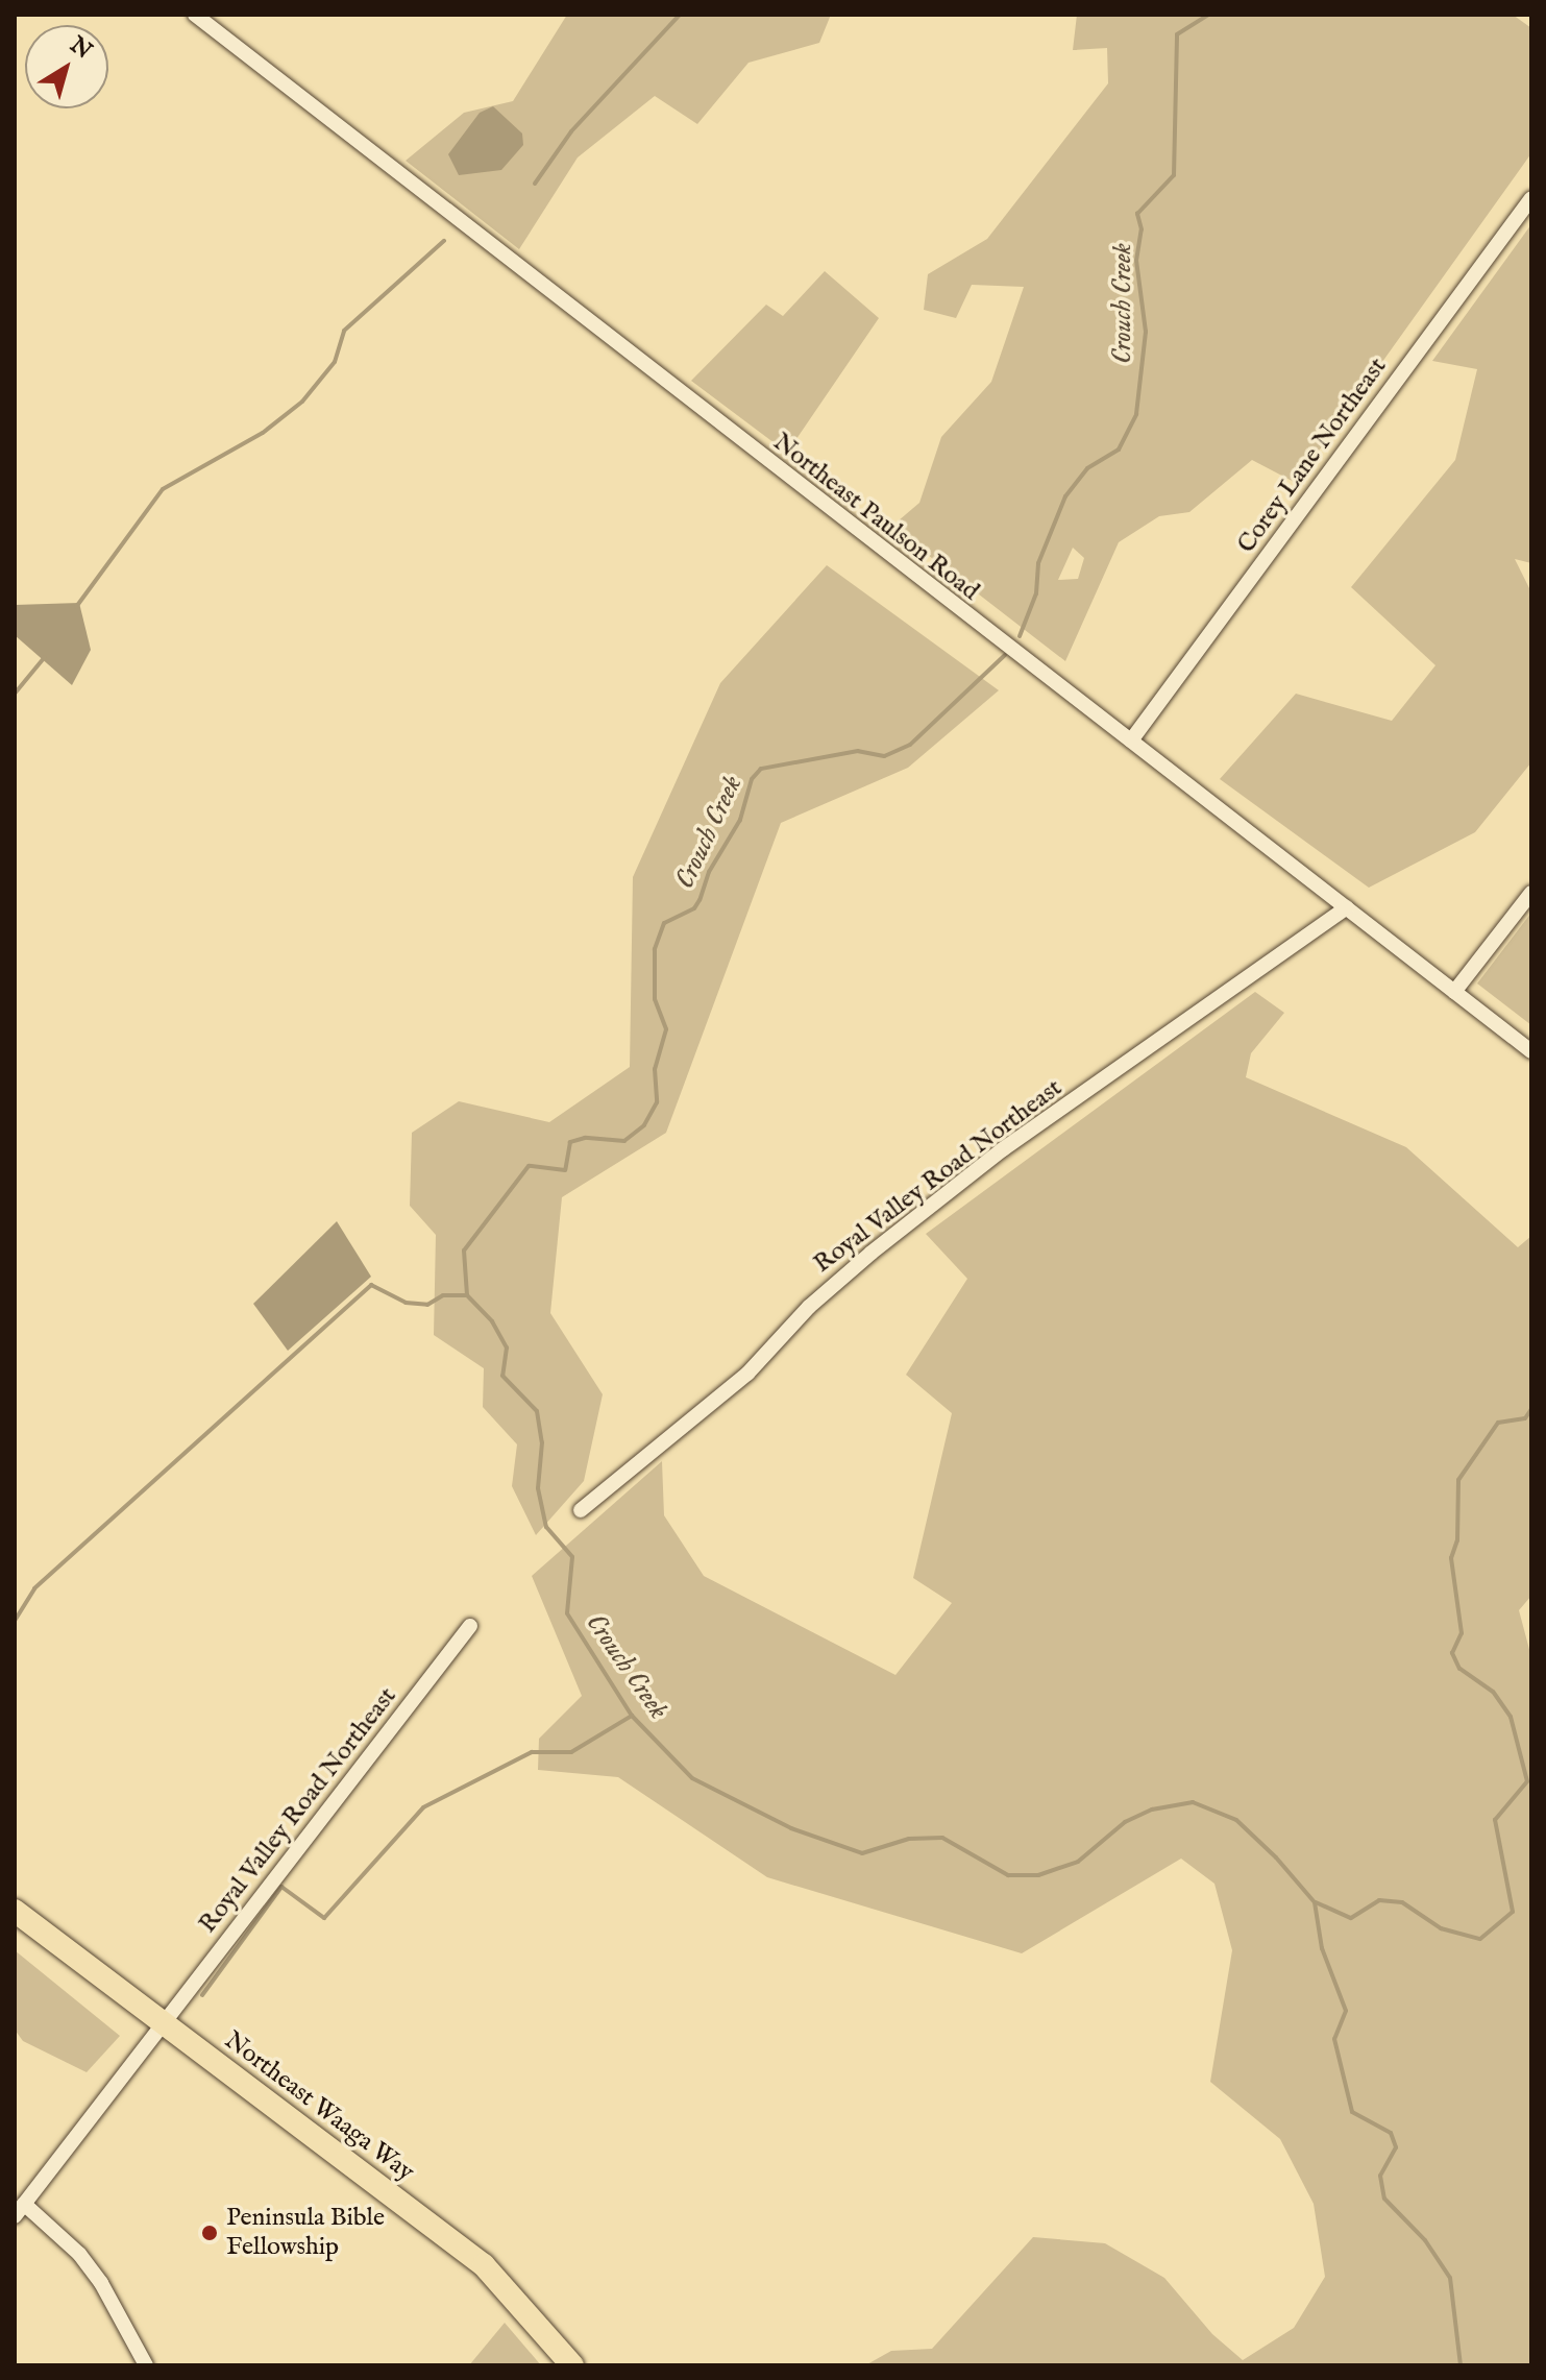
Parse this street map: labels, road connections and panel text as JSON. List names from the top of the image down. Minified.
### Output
{"streets":{"highway":["Northeast Waaga Way"],"street":["Corey Lane Northeast","Northeast Paulson Road","Royal Valley Road Northeast"]},"crossings":[["Corey Lane Northeast","Northeast Paulson Road"],["Northeast Paulson Road","Royal Valley Road Northeast"],["Royal Valley Road Northeast","Northeast Waaga Way"]],"water":["Crouch Creek"],"places":["Peninsula Bible Fellowship"],"north":"top right"}
